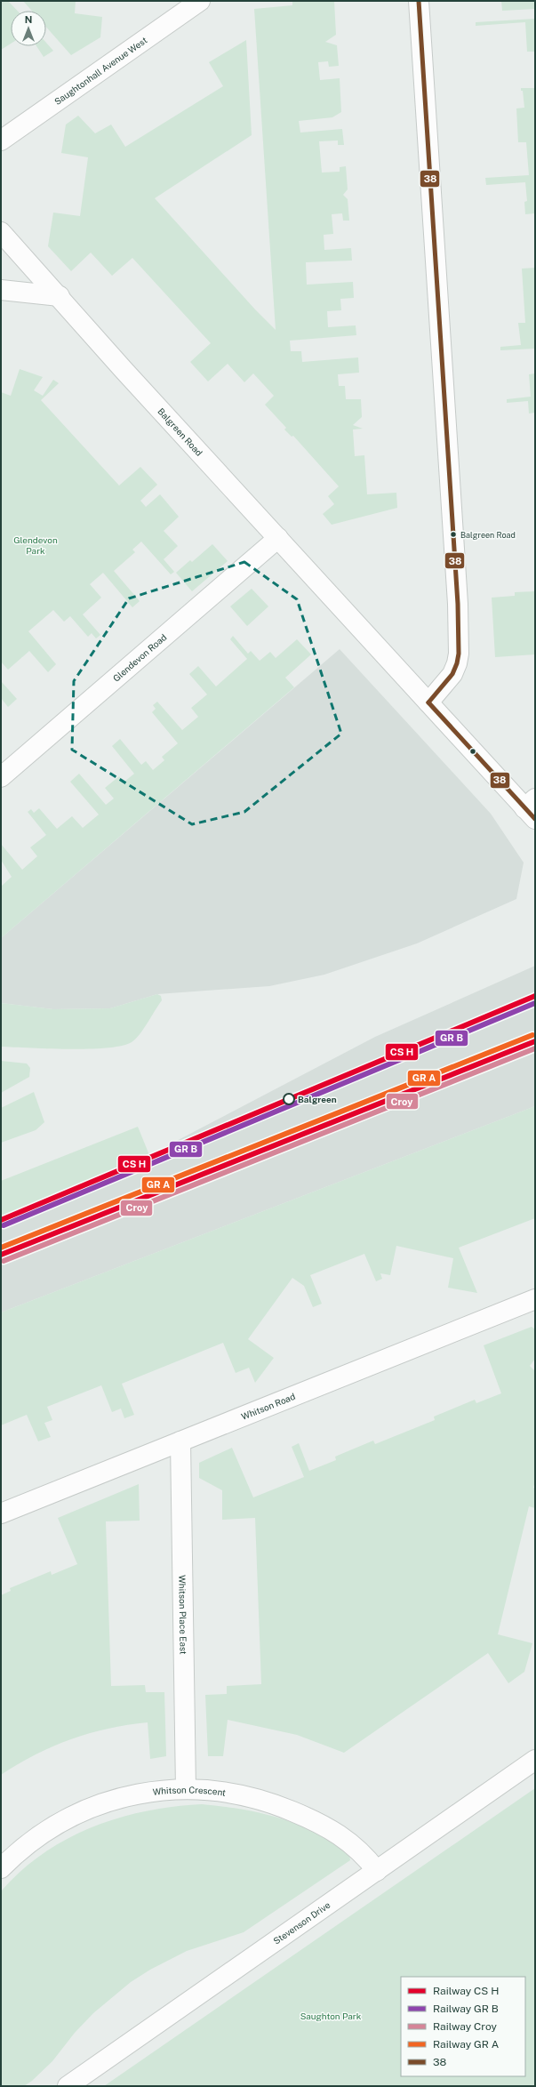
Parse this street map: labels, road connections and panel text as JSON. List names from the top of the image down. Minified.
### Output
{"streets":{"street":["Saughtonhall Avenue West","Balgreen Road","Glendevon Road","Whitson Road","Whitson Place East","Whitson Crescent","Stevenson Drive"]},"crossings":[["Balgreen Road","Glendevon Road"],["Whitson Road","Whitson Place East"],["Whitson Place East","Whitson Crescent"],["Whitson Crescent","Stevenson Drive"]],"parks":["Glendevon Park","Saughton Park"],"places":["Balgreen Road","Balgreen"],"lines":["transit line 38","rail line Croy"],"legend":["Railway CS H","Railway GR B","Railway Croy","Railway GR A","38"],"north":"top"}
